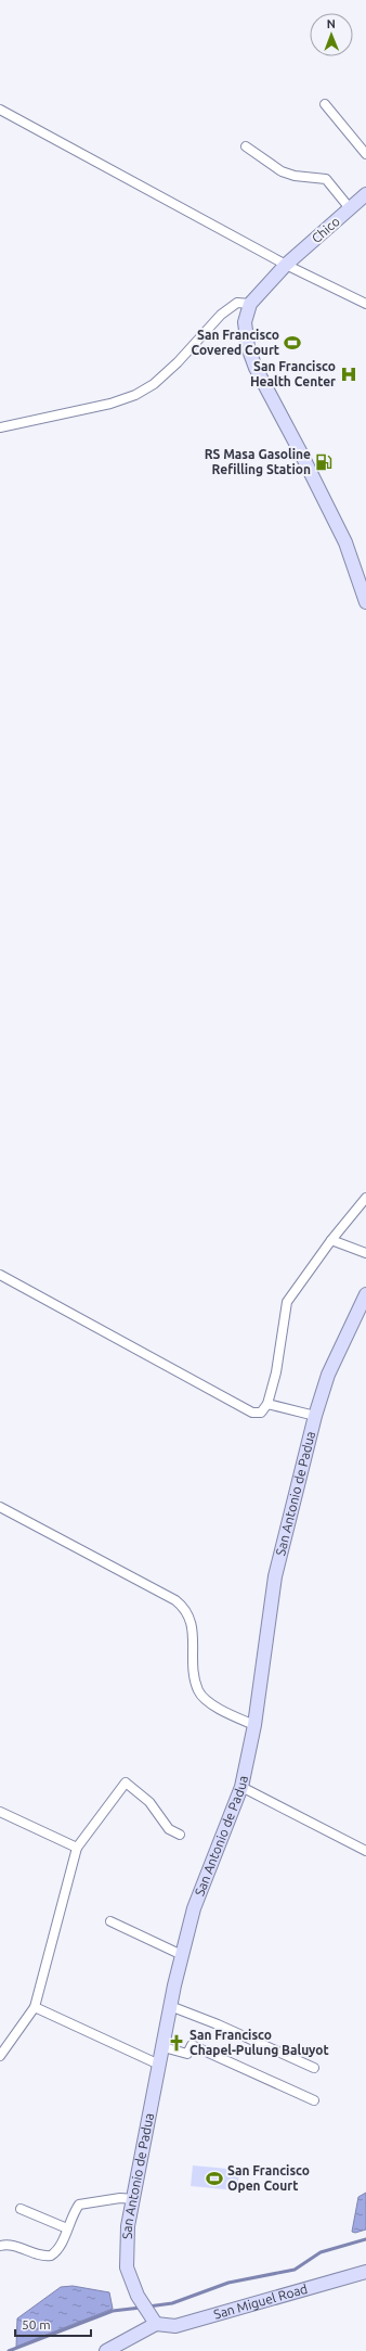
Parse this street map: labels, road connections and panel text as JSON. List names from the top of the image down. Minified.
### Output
{"streets":{"street":["Chico","San Antonio de Padua","San Miguel Road"]},"crossings":[["San Antonio de Padua","San Miguel Road"]],"places":{"sports":["San Francisco Covered Court","San Francisco Open Court"],"hospital":["San Francisco Health Center"],"fuel station":["RS Masa Gasoline Refilling Station"],"church":["San Francisco Chapel-Pulung Baluyot"]},"scale_bar":"50 m","north":"top"}
